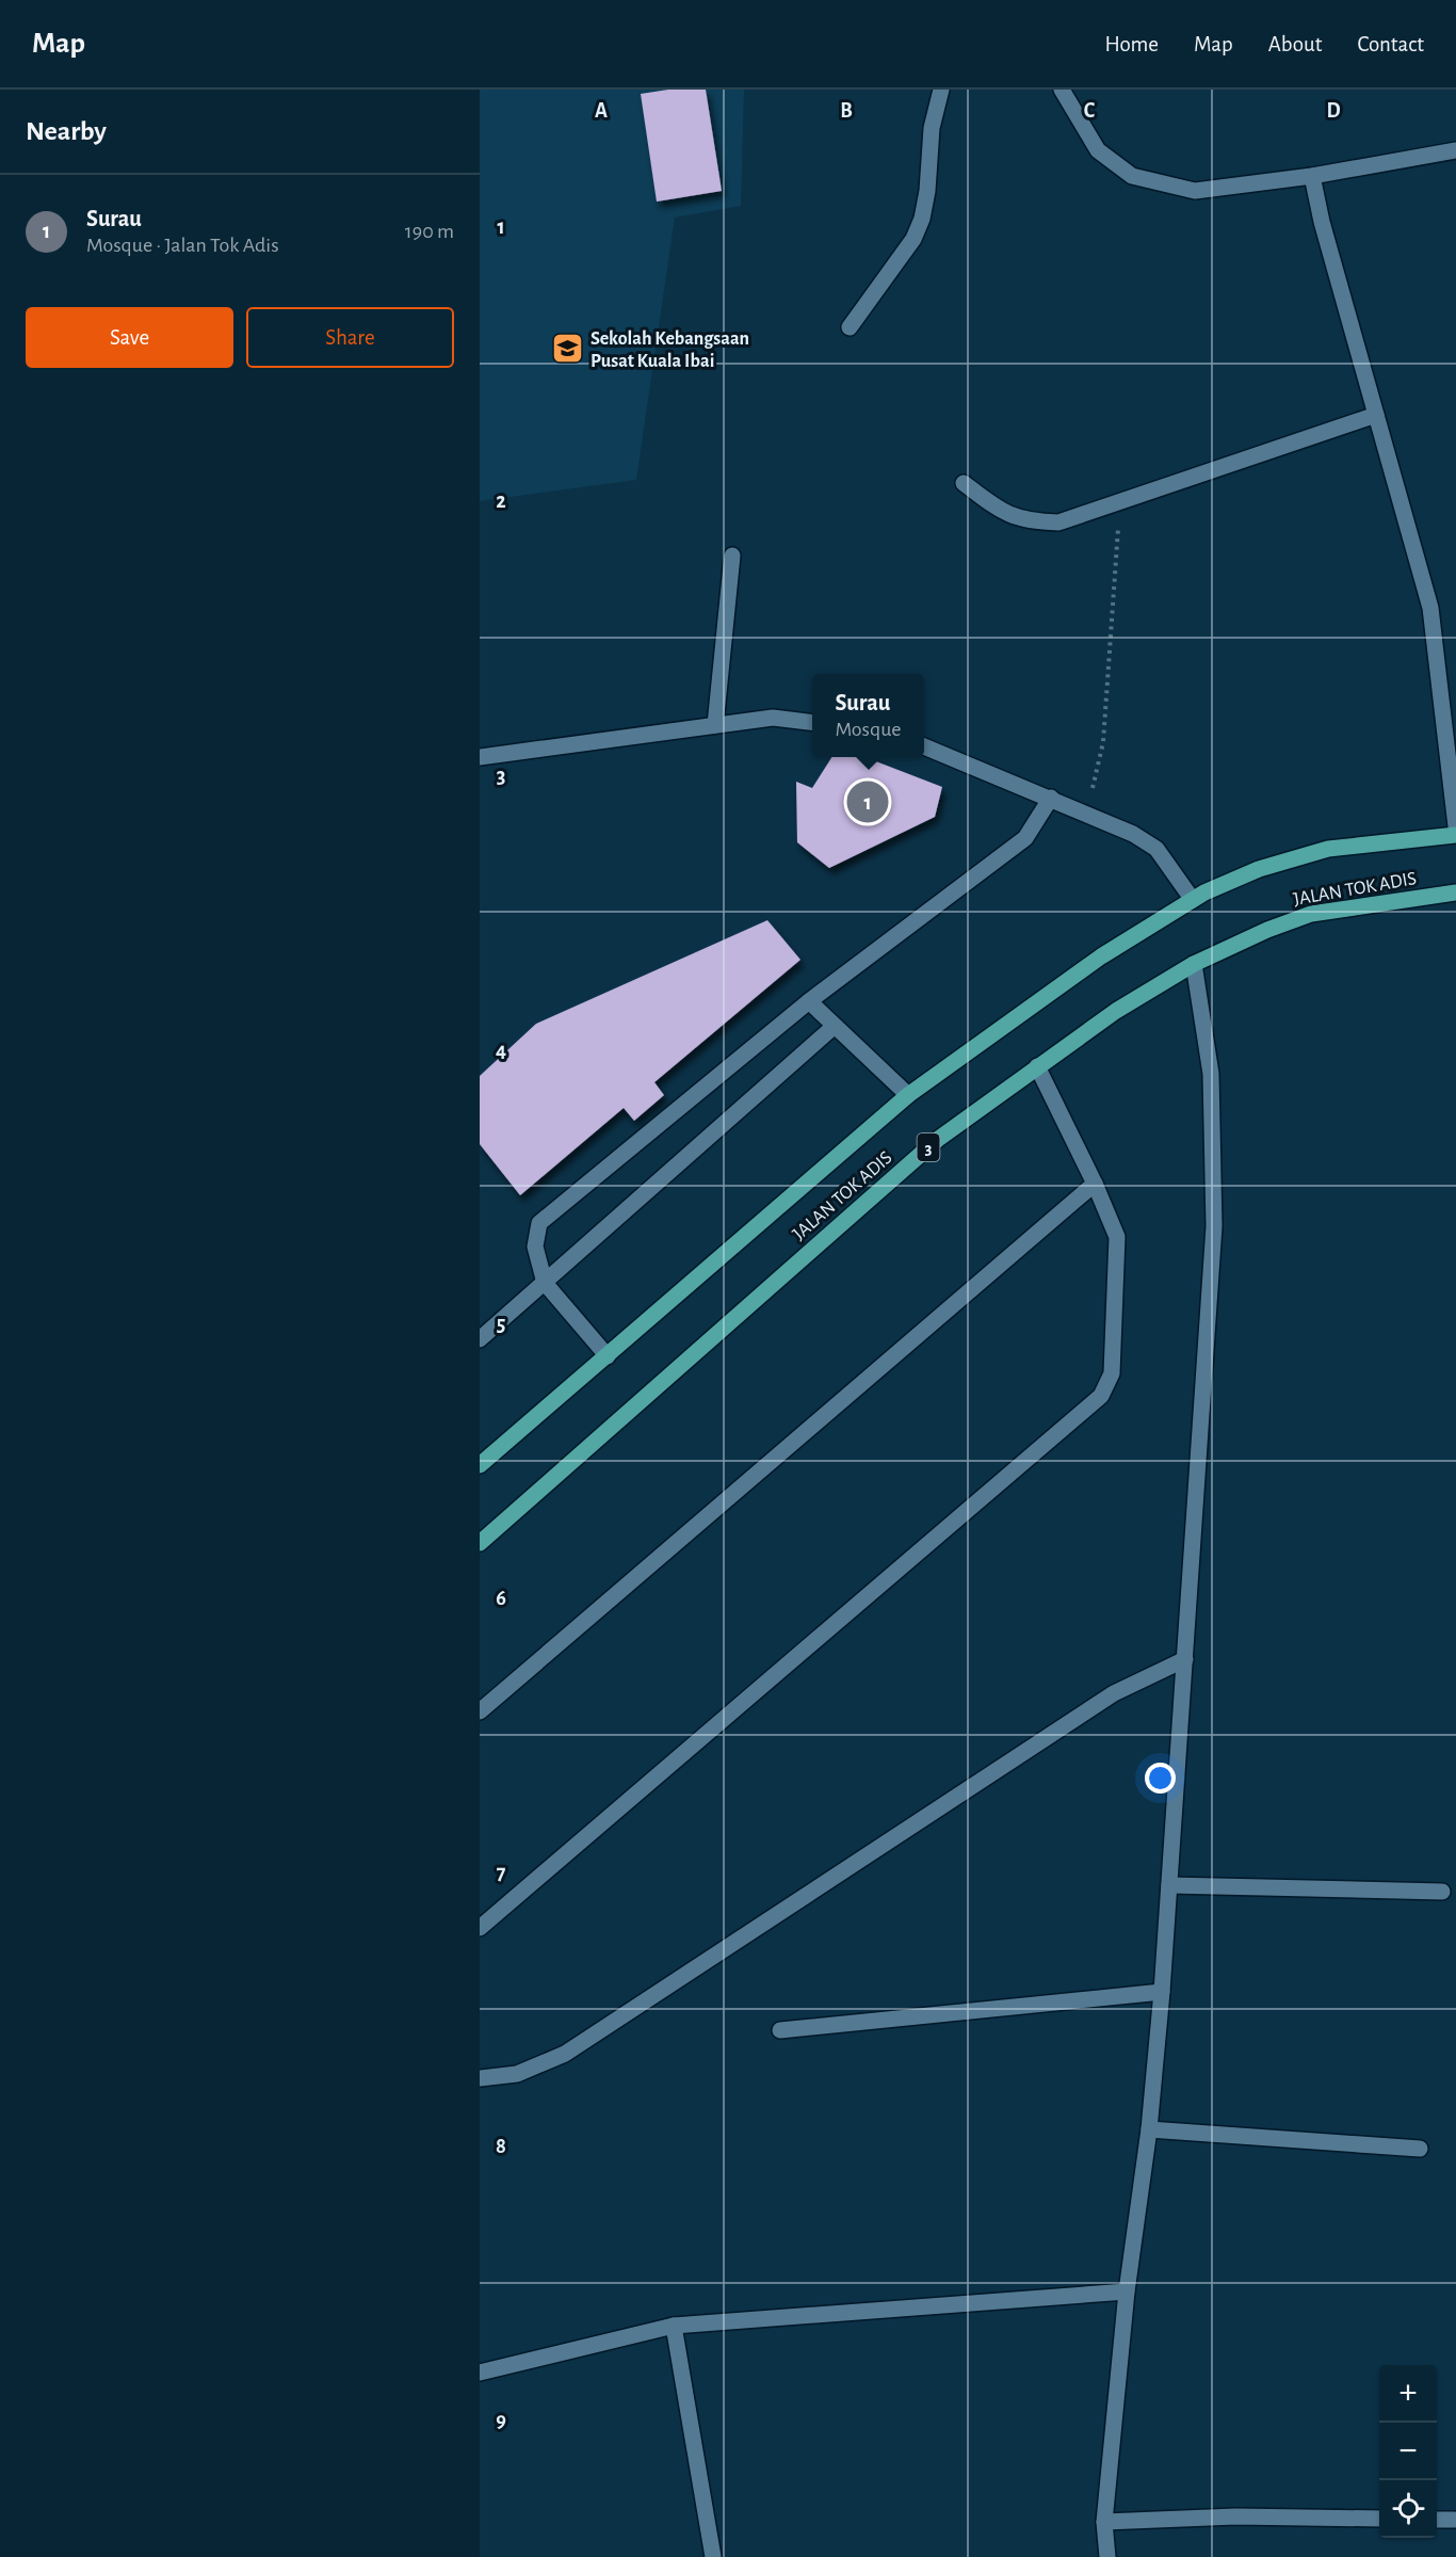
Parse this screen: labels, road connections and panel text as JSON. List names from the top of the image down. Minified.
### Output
{"streets":{"main road":["JALAN TOK ADIS","3"]},"places":{"school or university":["Sekolah Kebangsaan Pusat Kuala Ibai"]},"page":{"header":"Map","nav":["Home","Map","About","Contact"],"heading":"Nearby","list":[{"mark":"1","name":"Surau","note":"Mosque · Jalan Tok Adis","value":"190 m"}],"buttons":["Save","Share"],"popup":["Surau","Mosque"],"pins":"1","map_buttons":["+","−"]},"grid":{"columns":["A","B","C","D"],"rows":["1","2","3","4","5","6","7","8","9"]}}
